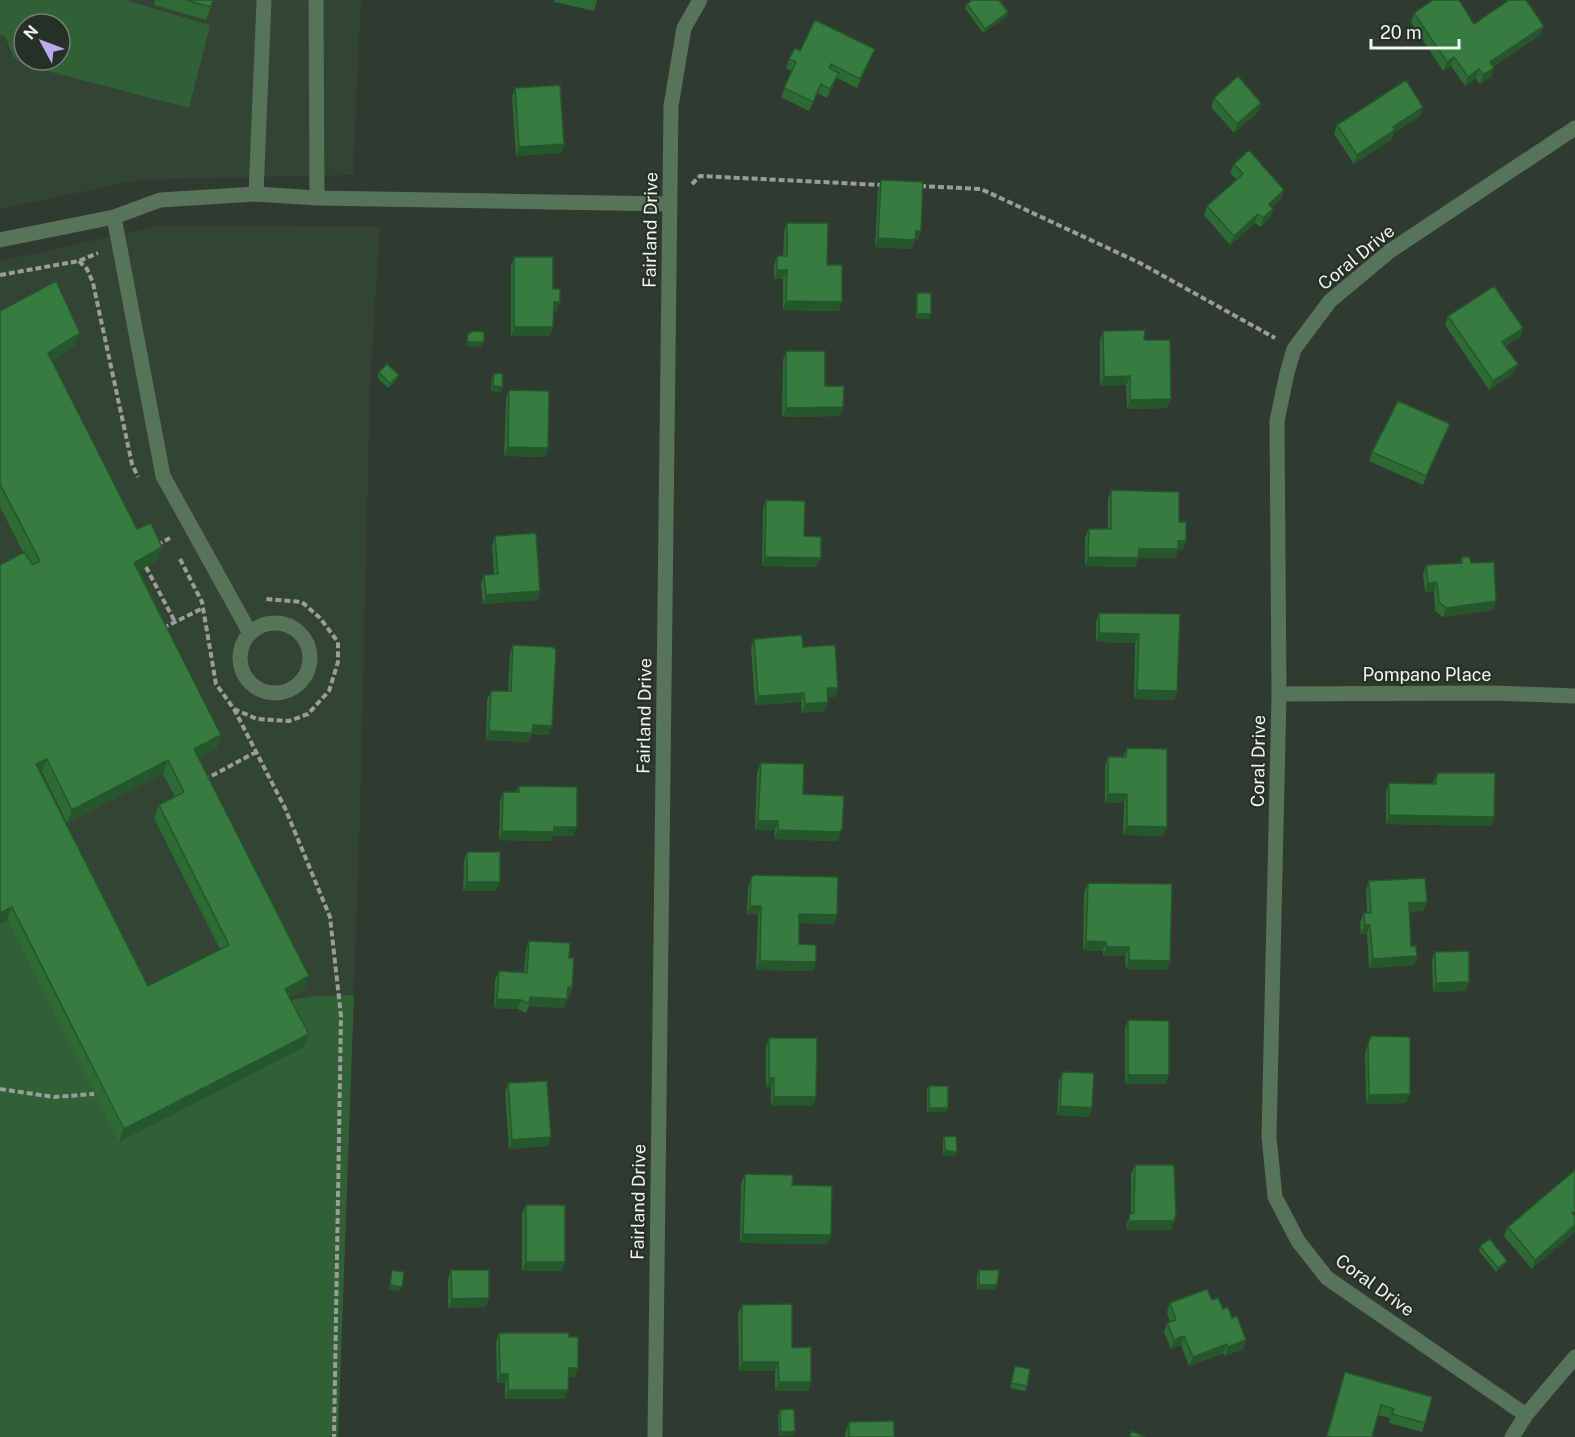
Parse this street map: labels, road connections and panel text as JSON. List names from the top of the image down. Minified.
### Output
{"streets":{"street":["Fairland Drive","Coral Drive","Pompano Place"]},"crossings":[["Coral Drive","Pompano Place"]],"scale_bar":"20 m","north":"top left"}
